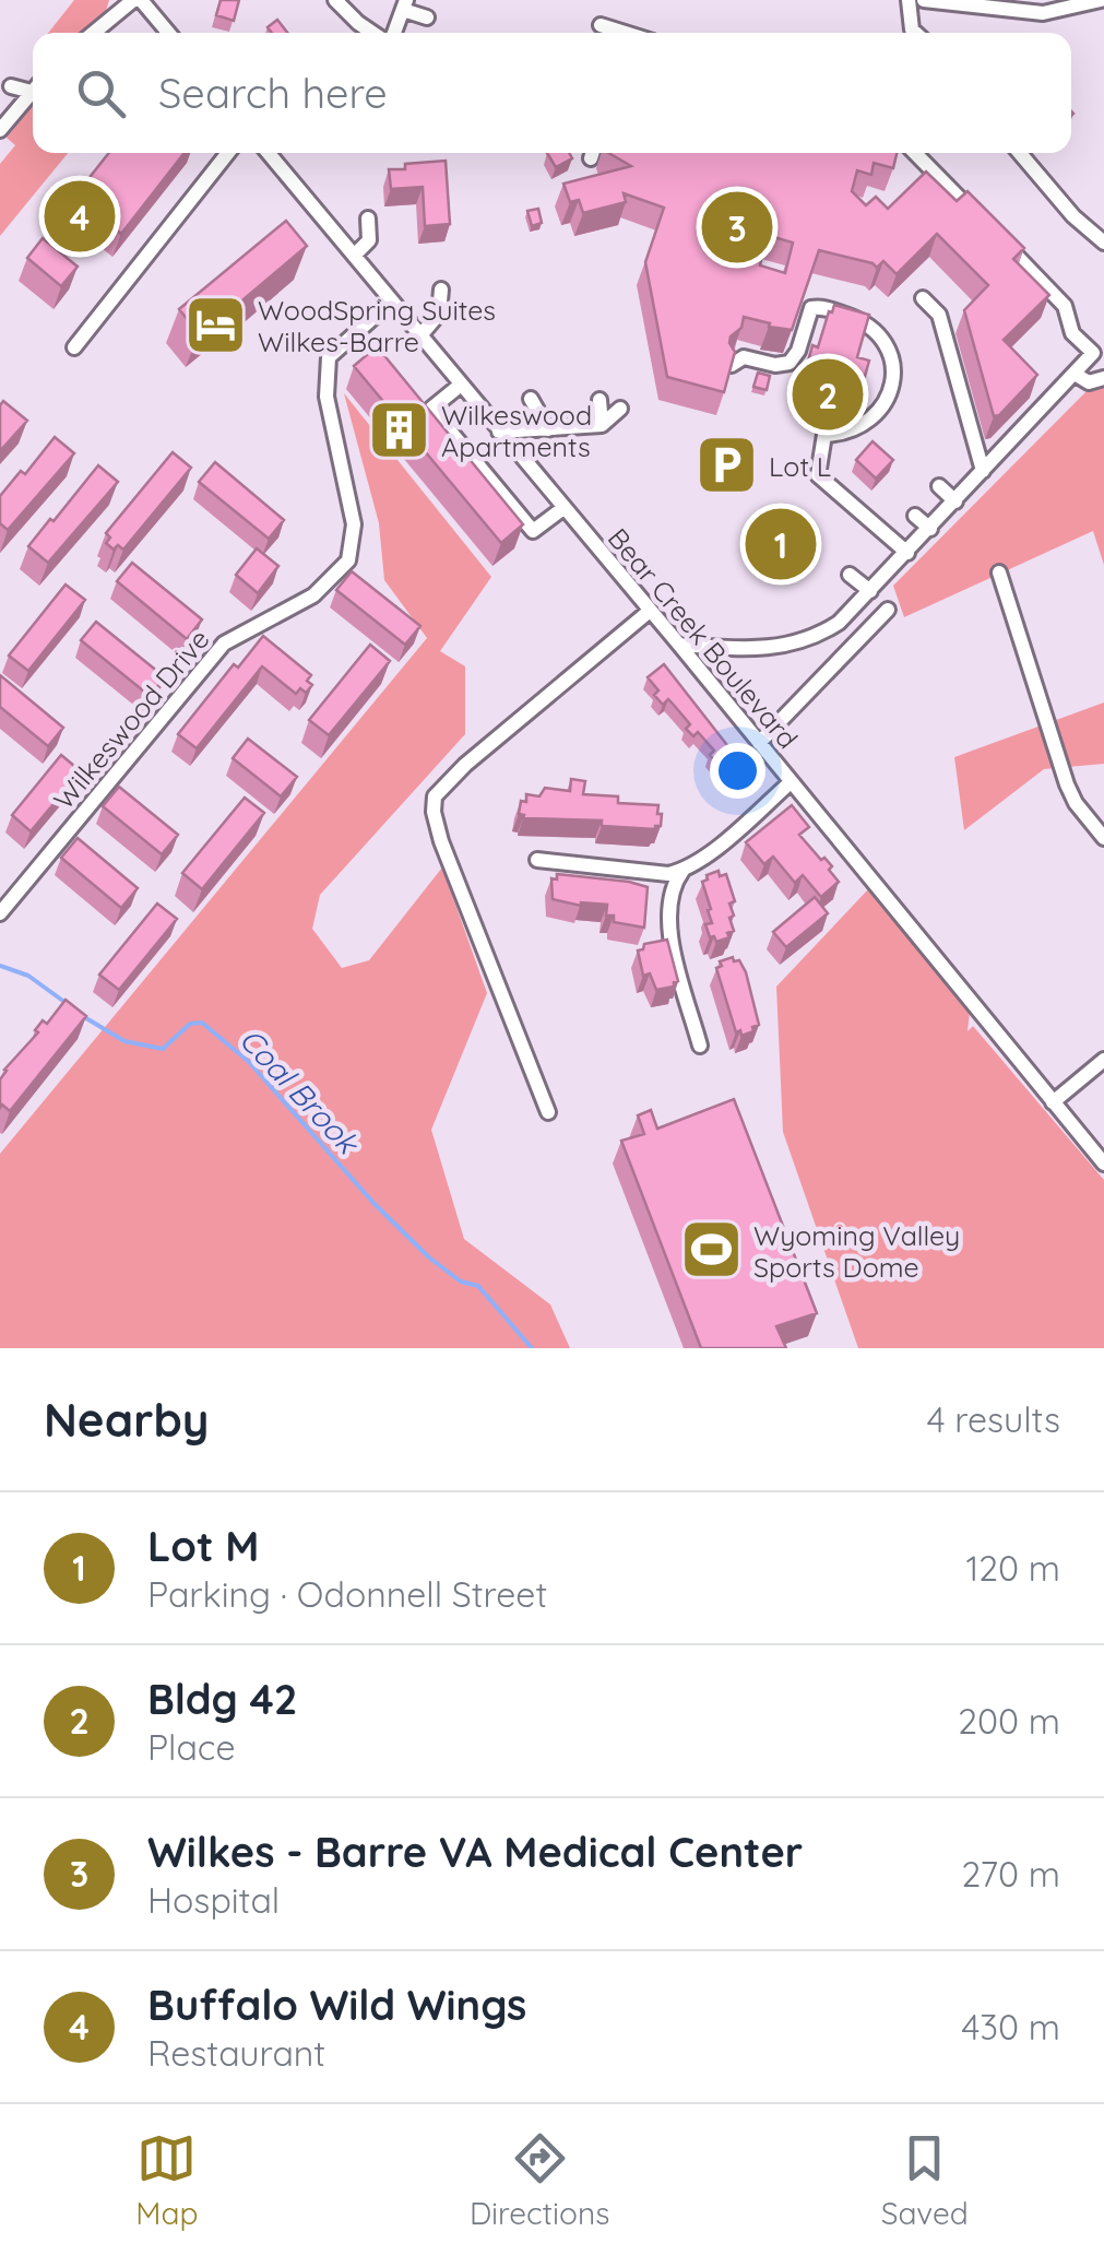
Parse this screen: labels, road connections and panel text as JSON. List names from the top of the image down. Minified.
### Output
{"streets":{"street":["Bear Creek Boulevard","Wilkeswood Drive"]},"crossings":[["Bear Creek Boulevard","Wilkeswood Drive"]],"water":["Coal Brook"],"places":{"hotel":["WoodSpring Suites Wilkes-Barre"],"building":["Wilkeswood Apartments"],"parking":["Lot L"],"sports":["Wyoming Valley Sports Dome"]},"page":{"search":"Search here","pins":["4","3","2","1"],"heading":["Nearby","4 results"],"list":[{"mark":"1","name":"Lot M","note":"Parking · Odonnell Street","value":"120 m"},{"mark":"2","name":"Bldg 42","note":"Place","value":"200 m"},{"mark":"3","name":"Wilkes - Barre VA Medical Center","note":"Hospital","value":"270 m"},{"mark":"4","name":"Buffalo Wild Wings","note":"Restaurant","value":"430 m"}],"nav":["Map","Directions","Saved"]}}
